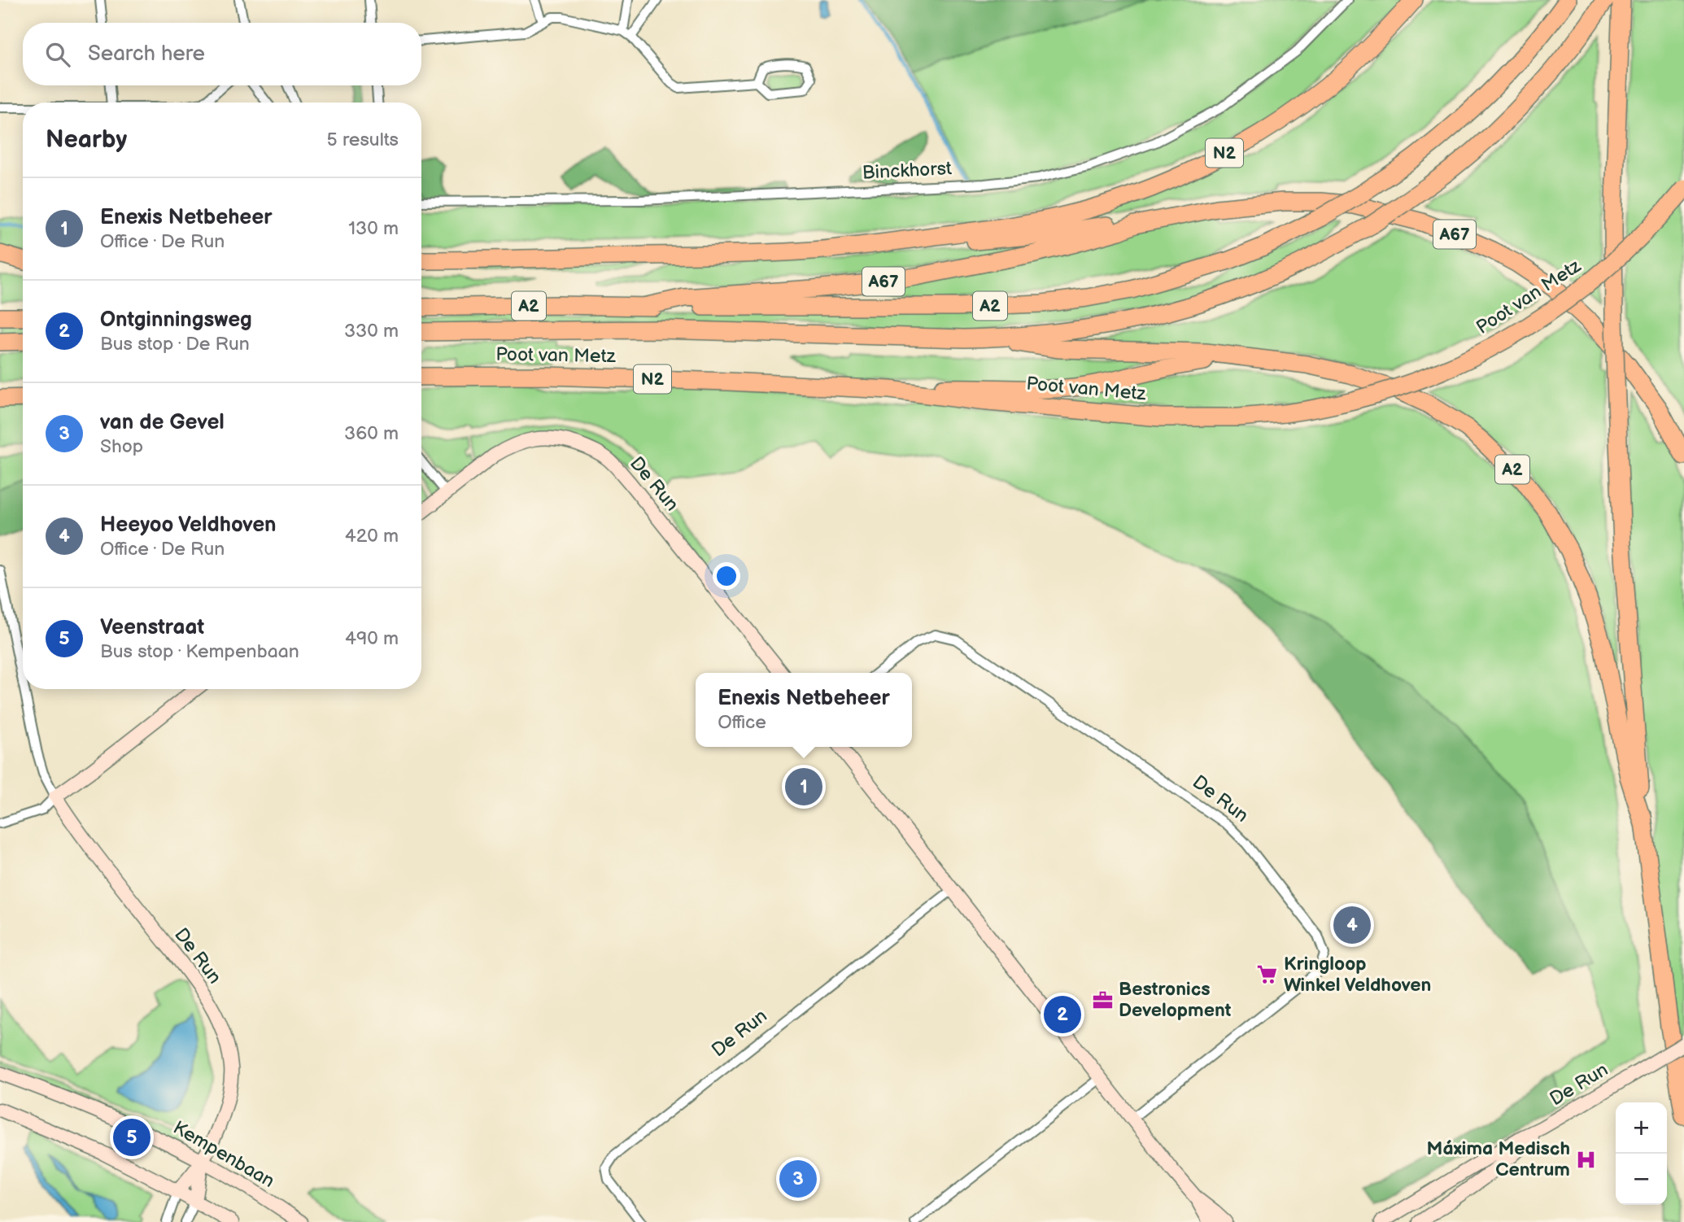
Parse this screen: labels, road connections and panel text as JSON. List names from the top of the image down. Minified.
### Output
{"streets":{"highway":["N2","A67","Poot van Metz","A2"],"street":["Binckhorst","De Run","Kempenbaan"]},"crossings":[["N2","A67"],["N2","Poot van Metz"],["N2","A2"],["A67","A2"],["Poot van Metz","A2"],["De Run","Kempenbaan"]],"places":{"supermarket":["Kringloop Winkel Veldhoven"],"office":["Bestronics Development"],"hospital":["Máxima Medisch Centrum"]},"page":{"search":"Search here","heading":["Nearby","5 results"],"list":[{"mark":"1","name":"Enexis Netbeheer","note":"Office · De Run","value":"130 m"},{"mark":"2","name":"Ontginningsweg","note":"Bus stop · De Run","value":"330 m"},{"mark":"3","name":"van de Gevel","note":"Shop","value":"360 m"},{"mark":"4","name":"Heeyoo Veldhoven","note":"Office · De Run","value":"420 m"},{"mark":"5","name":"Veenstraat","note":"Bus stop · Kempenbaan","value":"490 m"}],"popup":["Enexis Netbeheer","Office"],"pins":["1","4","2","5","3"],"map_buttons":["+","−"]}}
